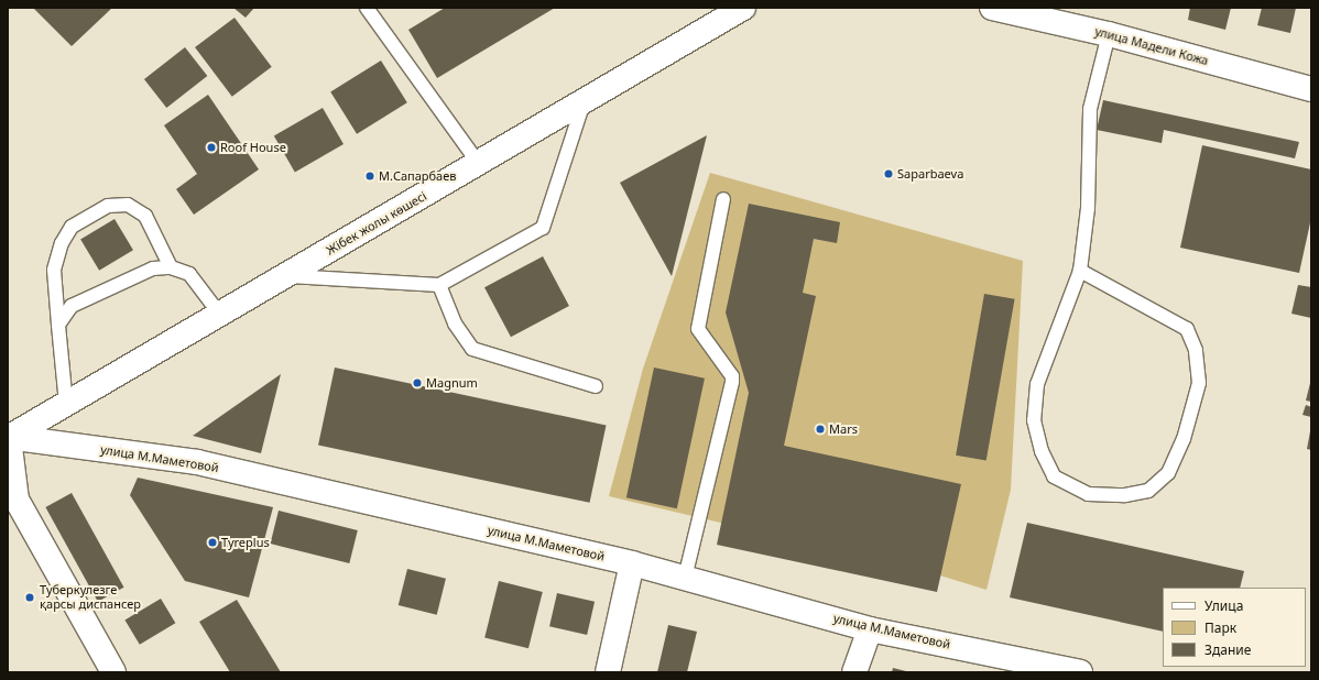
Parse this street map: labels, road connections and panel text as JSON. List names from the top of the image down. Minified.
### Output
{"streets":{"street":["улица Мадели Кожа","Жібек жолы көшесі","улица М.Маметовой"]},"crossings":[["Жібек жолы көшесі","улица М.Маметовой"]],"places":["Roof House","Saparbaeva","М.Сапарбаев","Magnum","Mars","Tyreplus","Туберкулезге қарсы диспансер"],"legend":["Улица","Парк","Здание"]}
